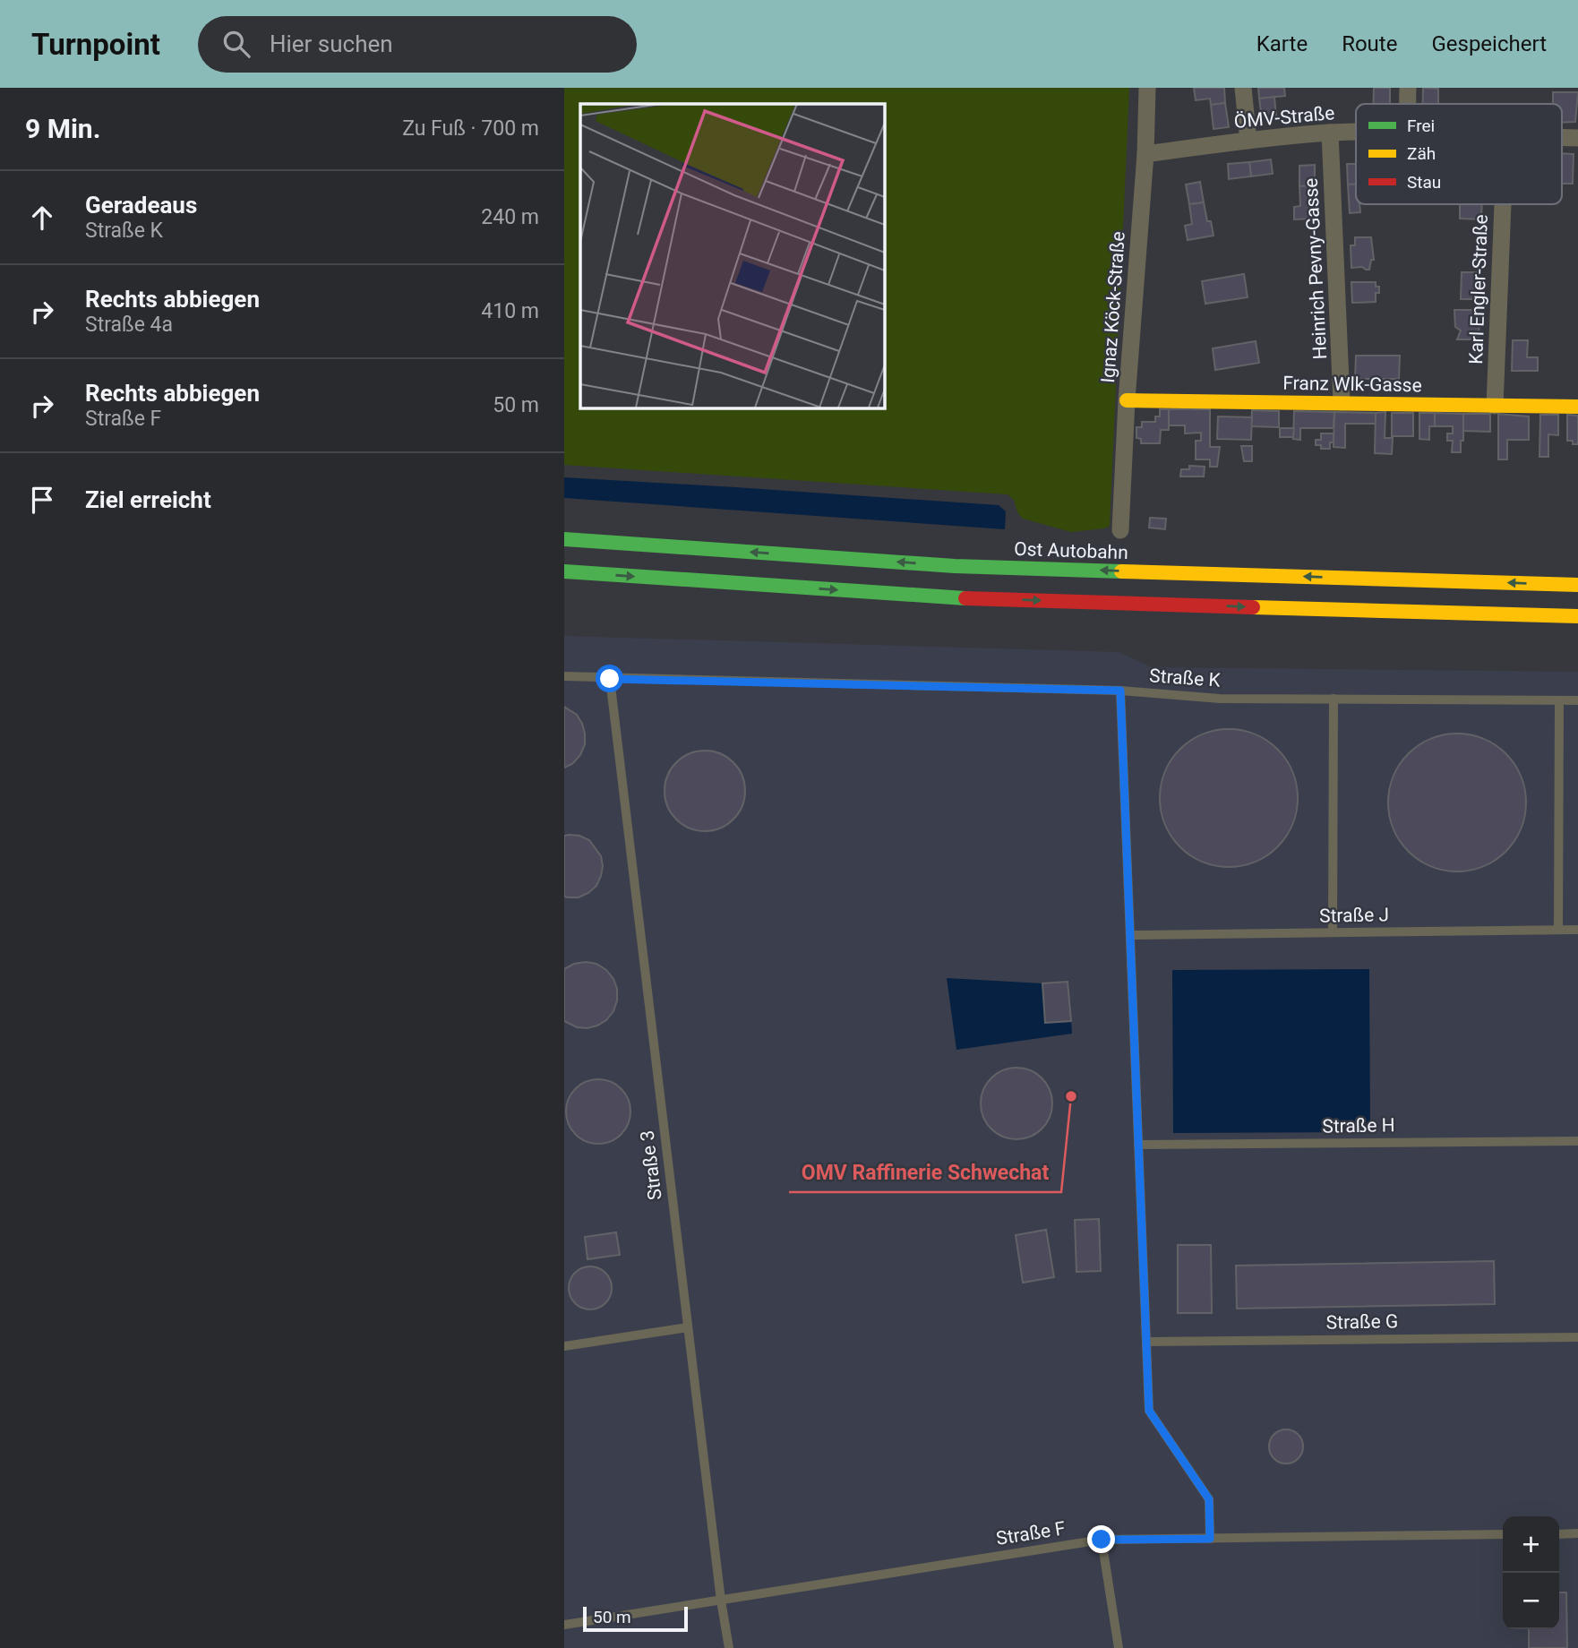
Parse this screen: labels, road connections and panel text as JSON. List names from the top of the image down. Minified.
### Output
{"streets":{"main road":["Franz Wlk-Gasse","Ost Autobahn"],"street":["ÖMV-Straße","Heinrich Pevny-Gasse","Karl Engler-Straße","Ignaz Köck-Straße"],"lane":["Straße K","Straße J","Straße H","Straße 3","Straße G","Straße F"]},"crossings":[["ÖMV-Straße","Heinrich Pevny-Gasse"],["ÖMV-Straße","Ignaz Köck-Straße"],["Heinrich Pevny-Gasse","Franz Wlk-Gasse"],["Karl Engler-Straße","Franz Wlk-Gasse"],["Ignaz Köck-Straße","Franz Wlk-Gasse"],["Straße K","Straße 3"],["Straße 3","Straße F"]],"places":["OMV Raffinerie Schwechat"],"legend":["Frei","Zäh","Stau"],"scale_bar":"50 m","page":{"header":"Turnpoint","search":"Hier suchen","nav":["Karte","Route","Gespeichert"],"heading":["9 Min.","Zu Fuß · 700 m"],"list":[["Geradeaus","Straße K","240 m"],["Rechts abbiegen","Straße 4a","410 m"],["Rechts abbiegen","Straße F","50 m"],"Ziel erreicht"],"map_buttons":["+","−"],"scale":"50 m"}}
